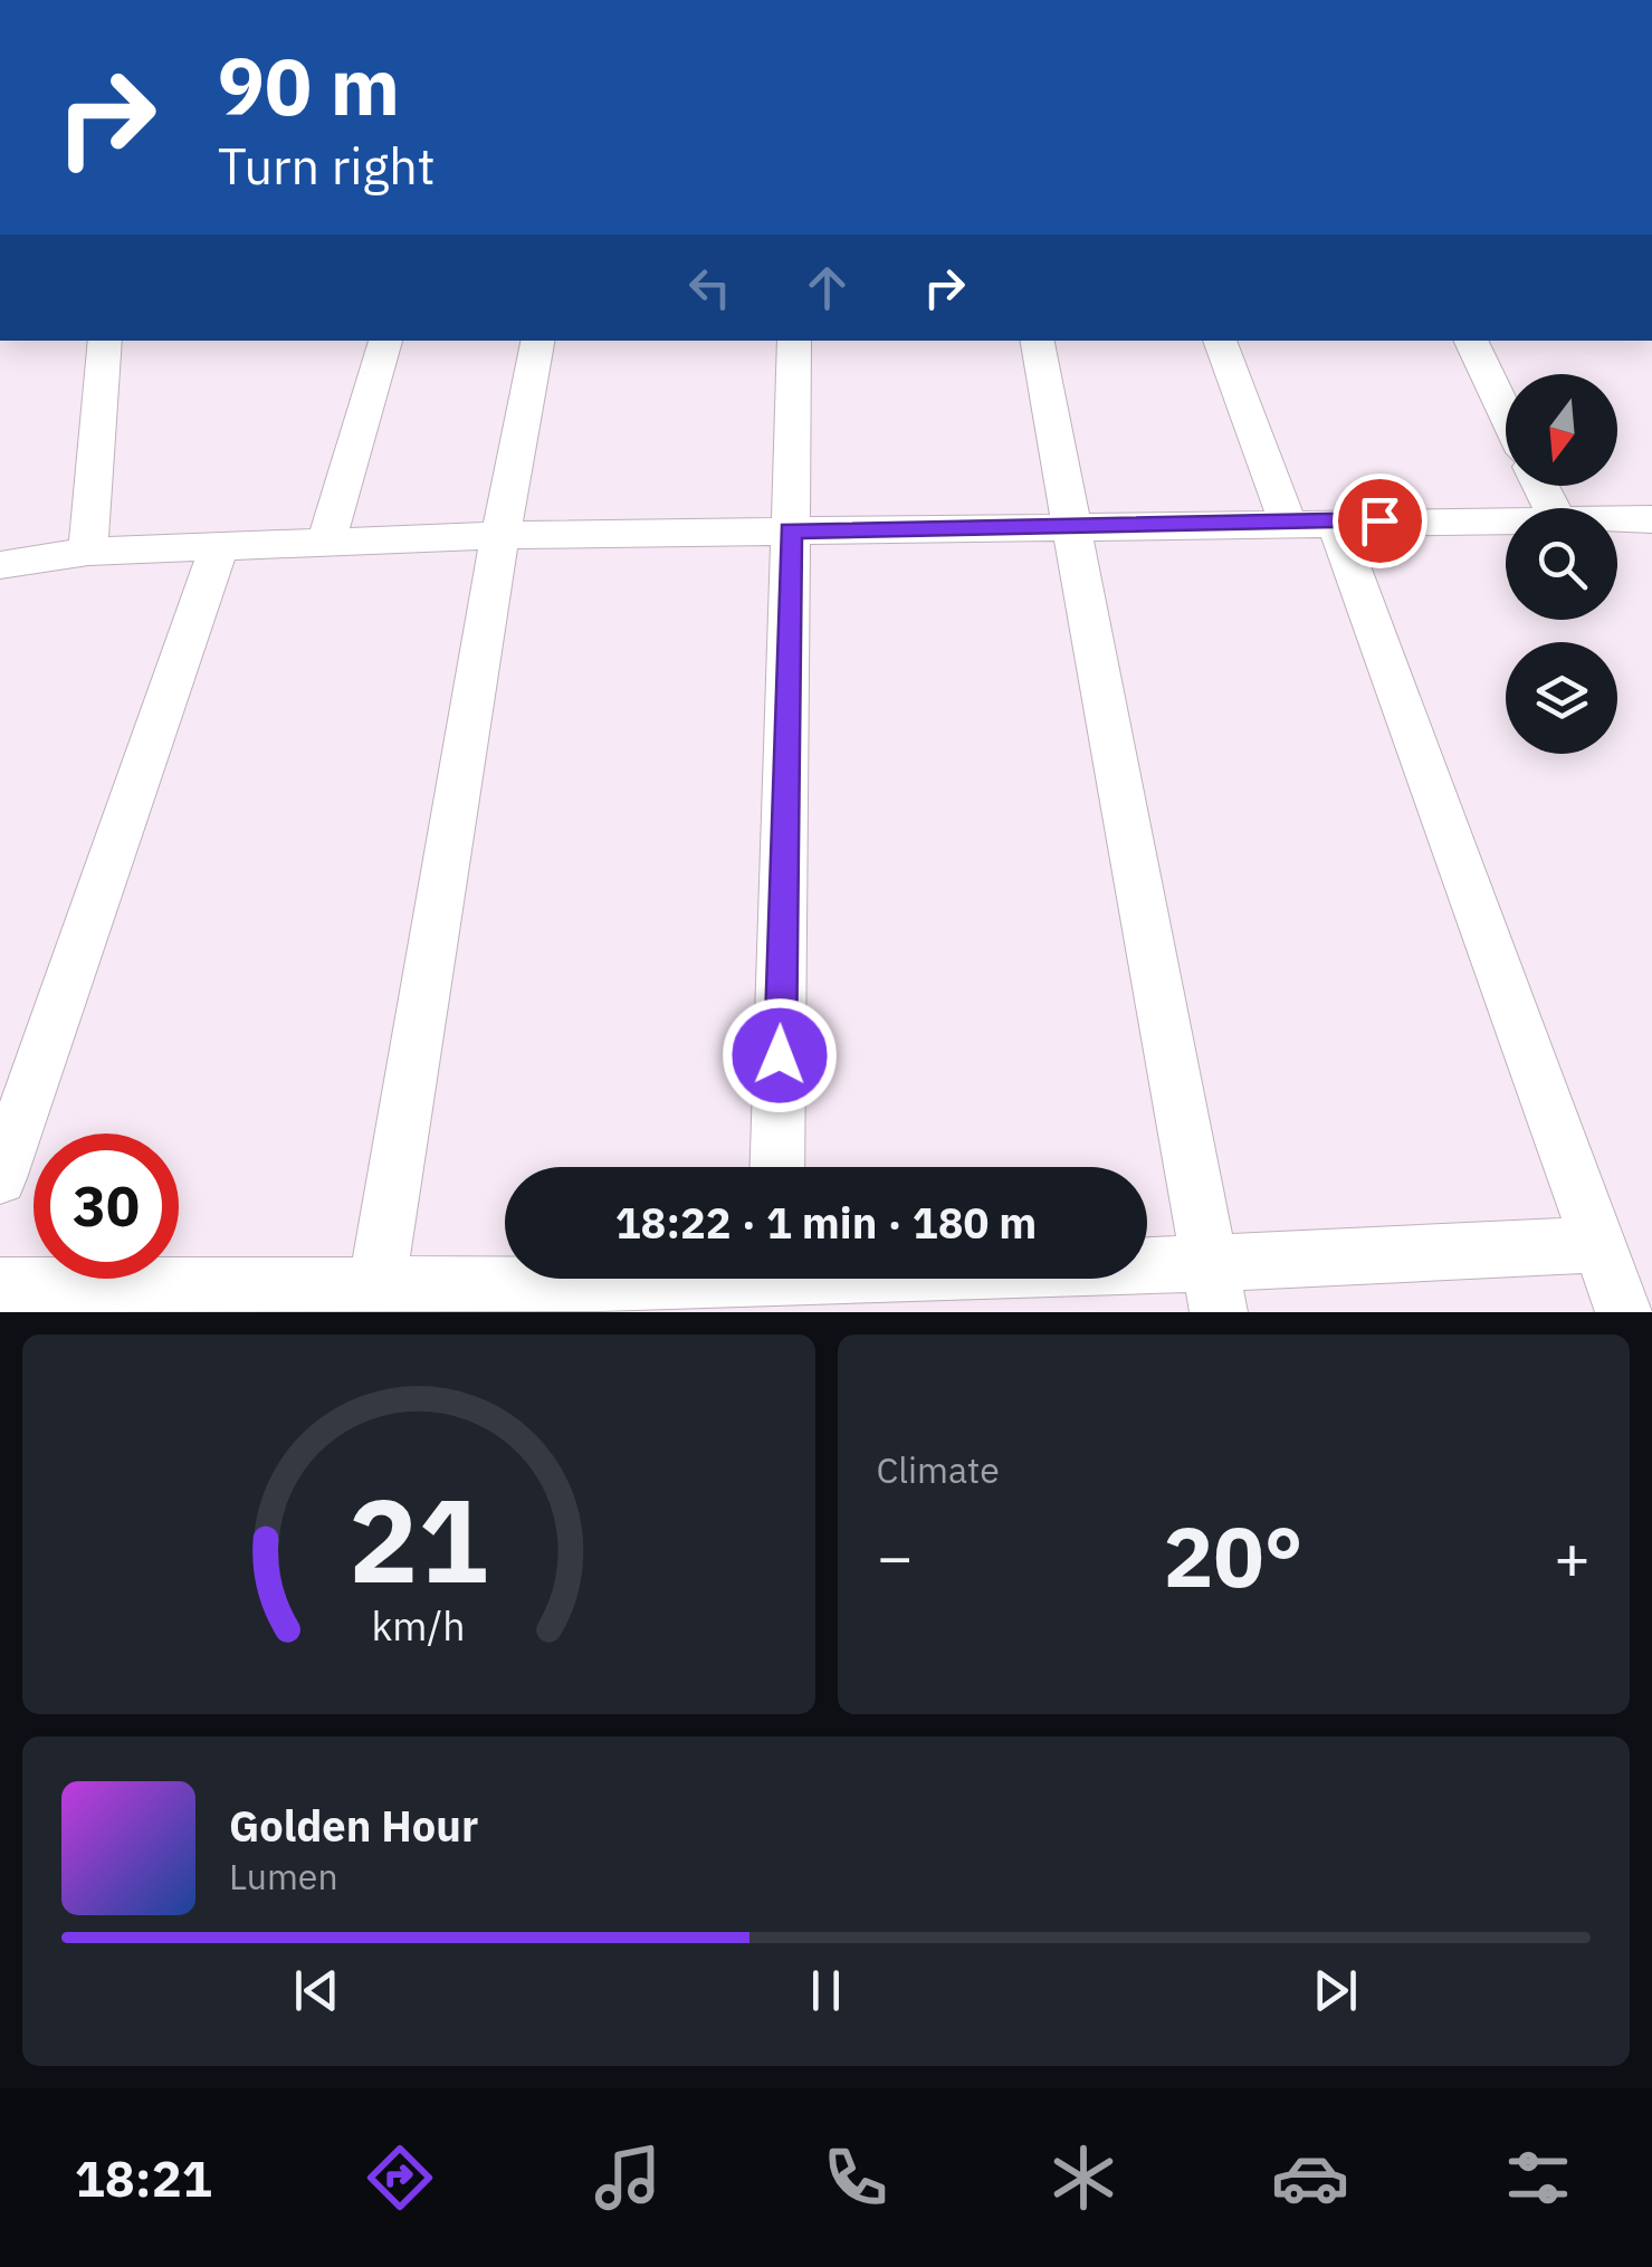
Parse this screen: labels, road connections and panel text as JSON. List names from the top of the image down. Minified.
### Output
{"north":"bottom","page":{"turn":["90 m","Turn right"],"limit":"30","trip":"18:22 · 1 min · 180 m","tile":"Climate","heat":["−","20°","+"],"song":["Golden Hour","Lumen"],"tabs":"18:21","gauge":["21","km/h"]}}
